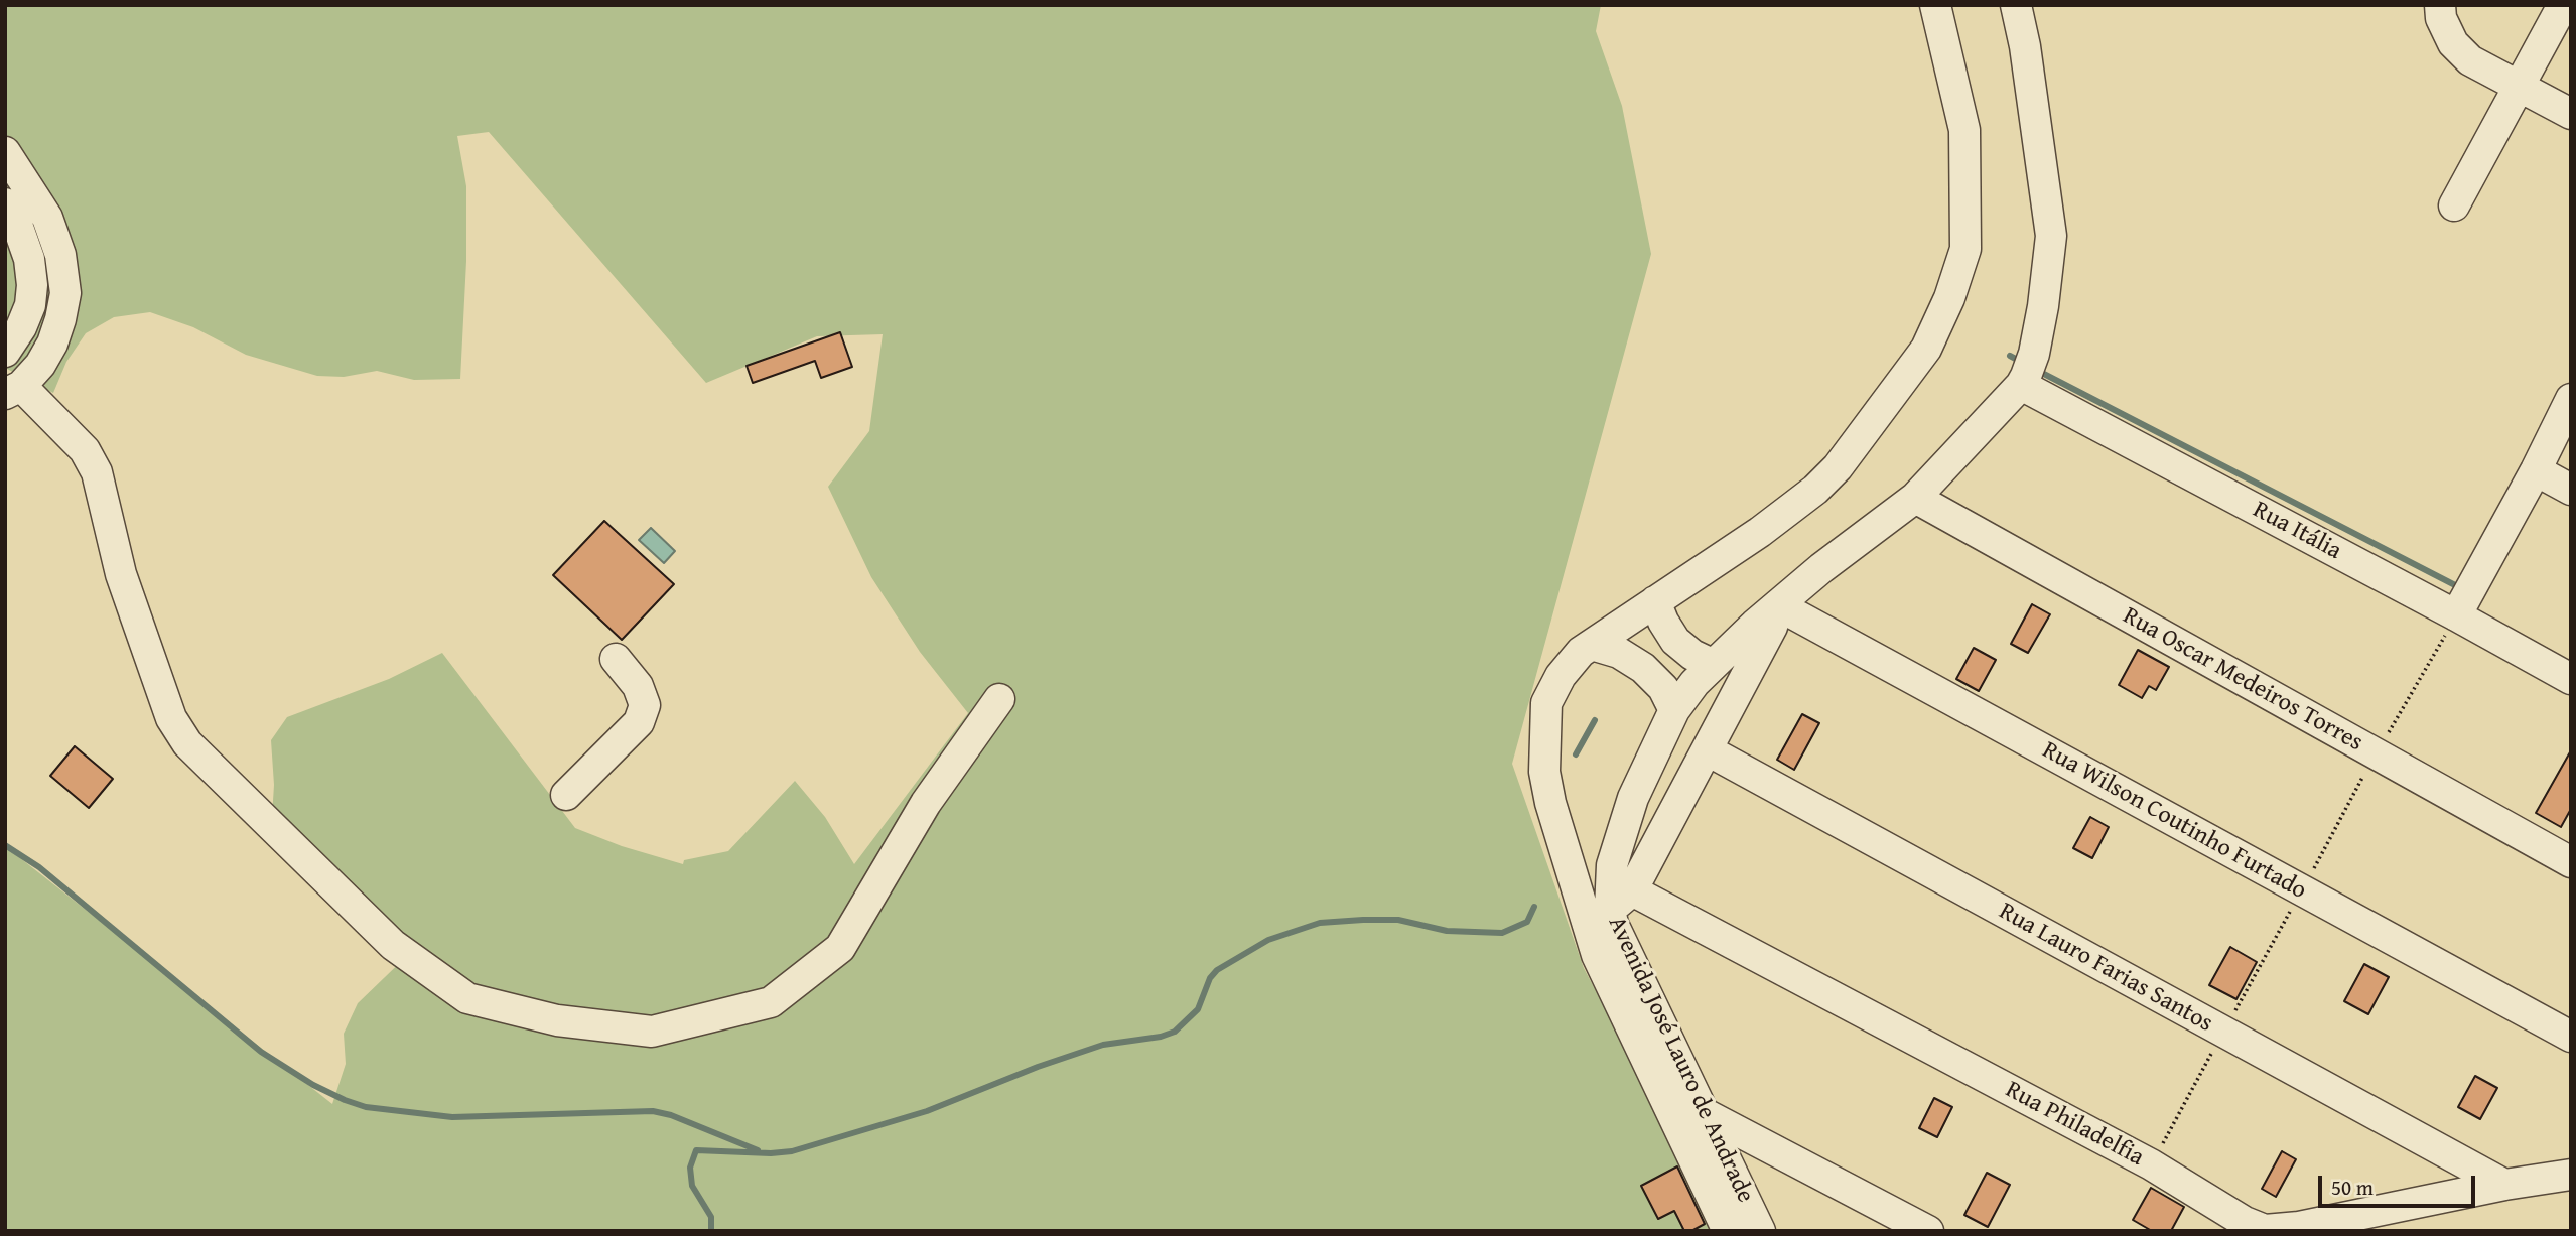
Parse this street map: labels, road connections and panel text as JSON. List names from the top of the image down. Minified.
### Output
{"streets":{"street":["Rua Itália","Rua Oscar Medeiros Torres","Rua Wilson Coutinho Furtado","Rua Lauro Farias Santos","Avenida José Lauro de Andrade","Rua Philadelfia"]},"crossings":[["Rua Itália","Avenida José Lauro de Andrade"],["Rua Oscar Medeiros Torres","Avenida José Lauro de Andrade"],["Rua Wilson Coutinho Furtado","Avenida José Lauro de Andrade"],["Rua Lauro Farias Santos","Rua Philadelfia"]],"scale_bar":"50 m"}
